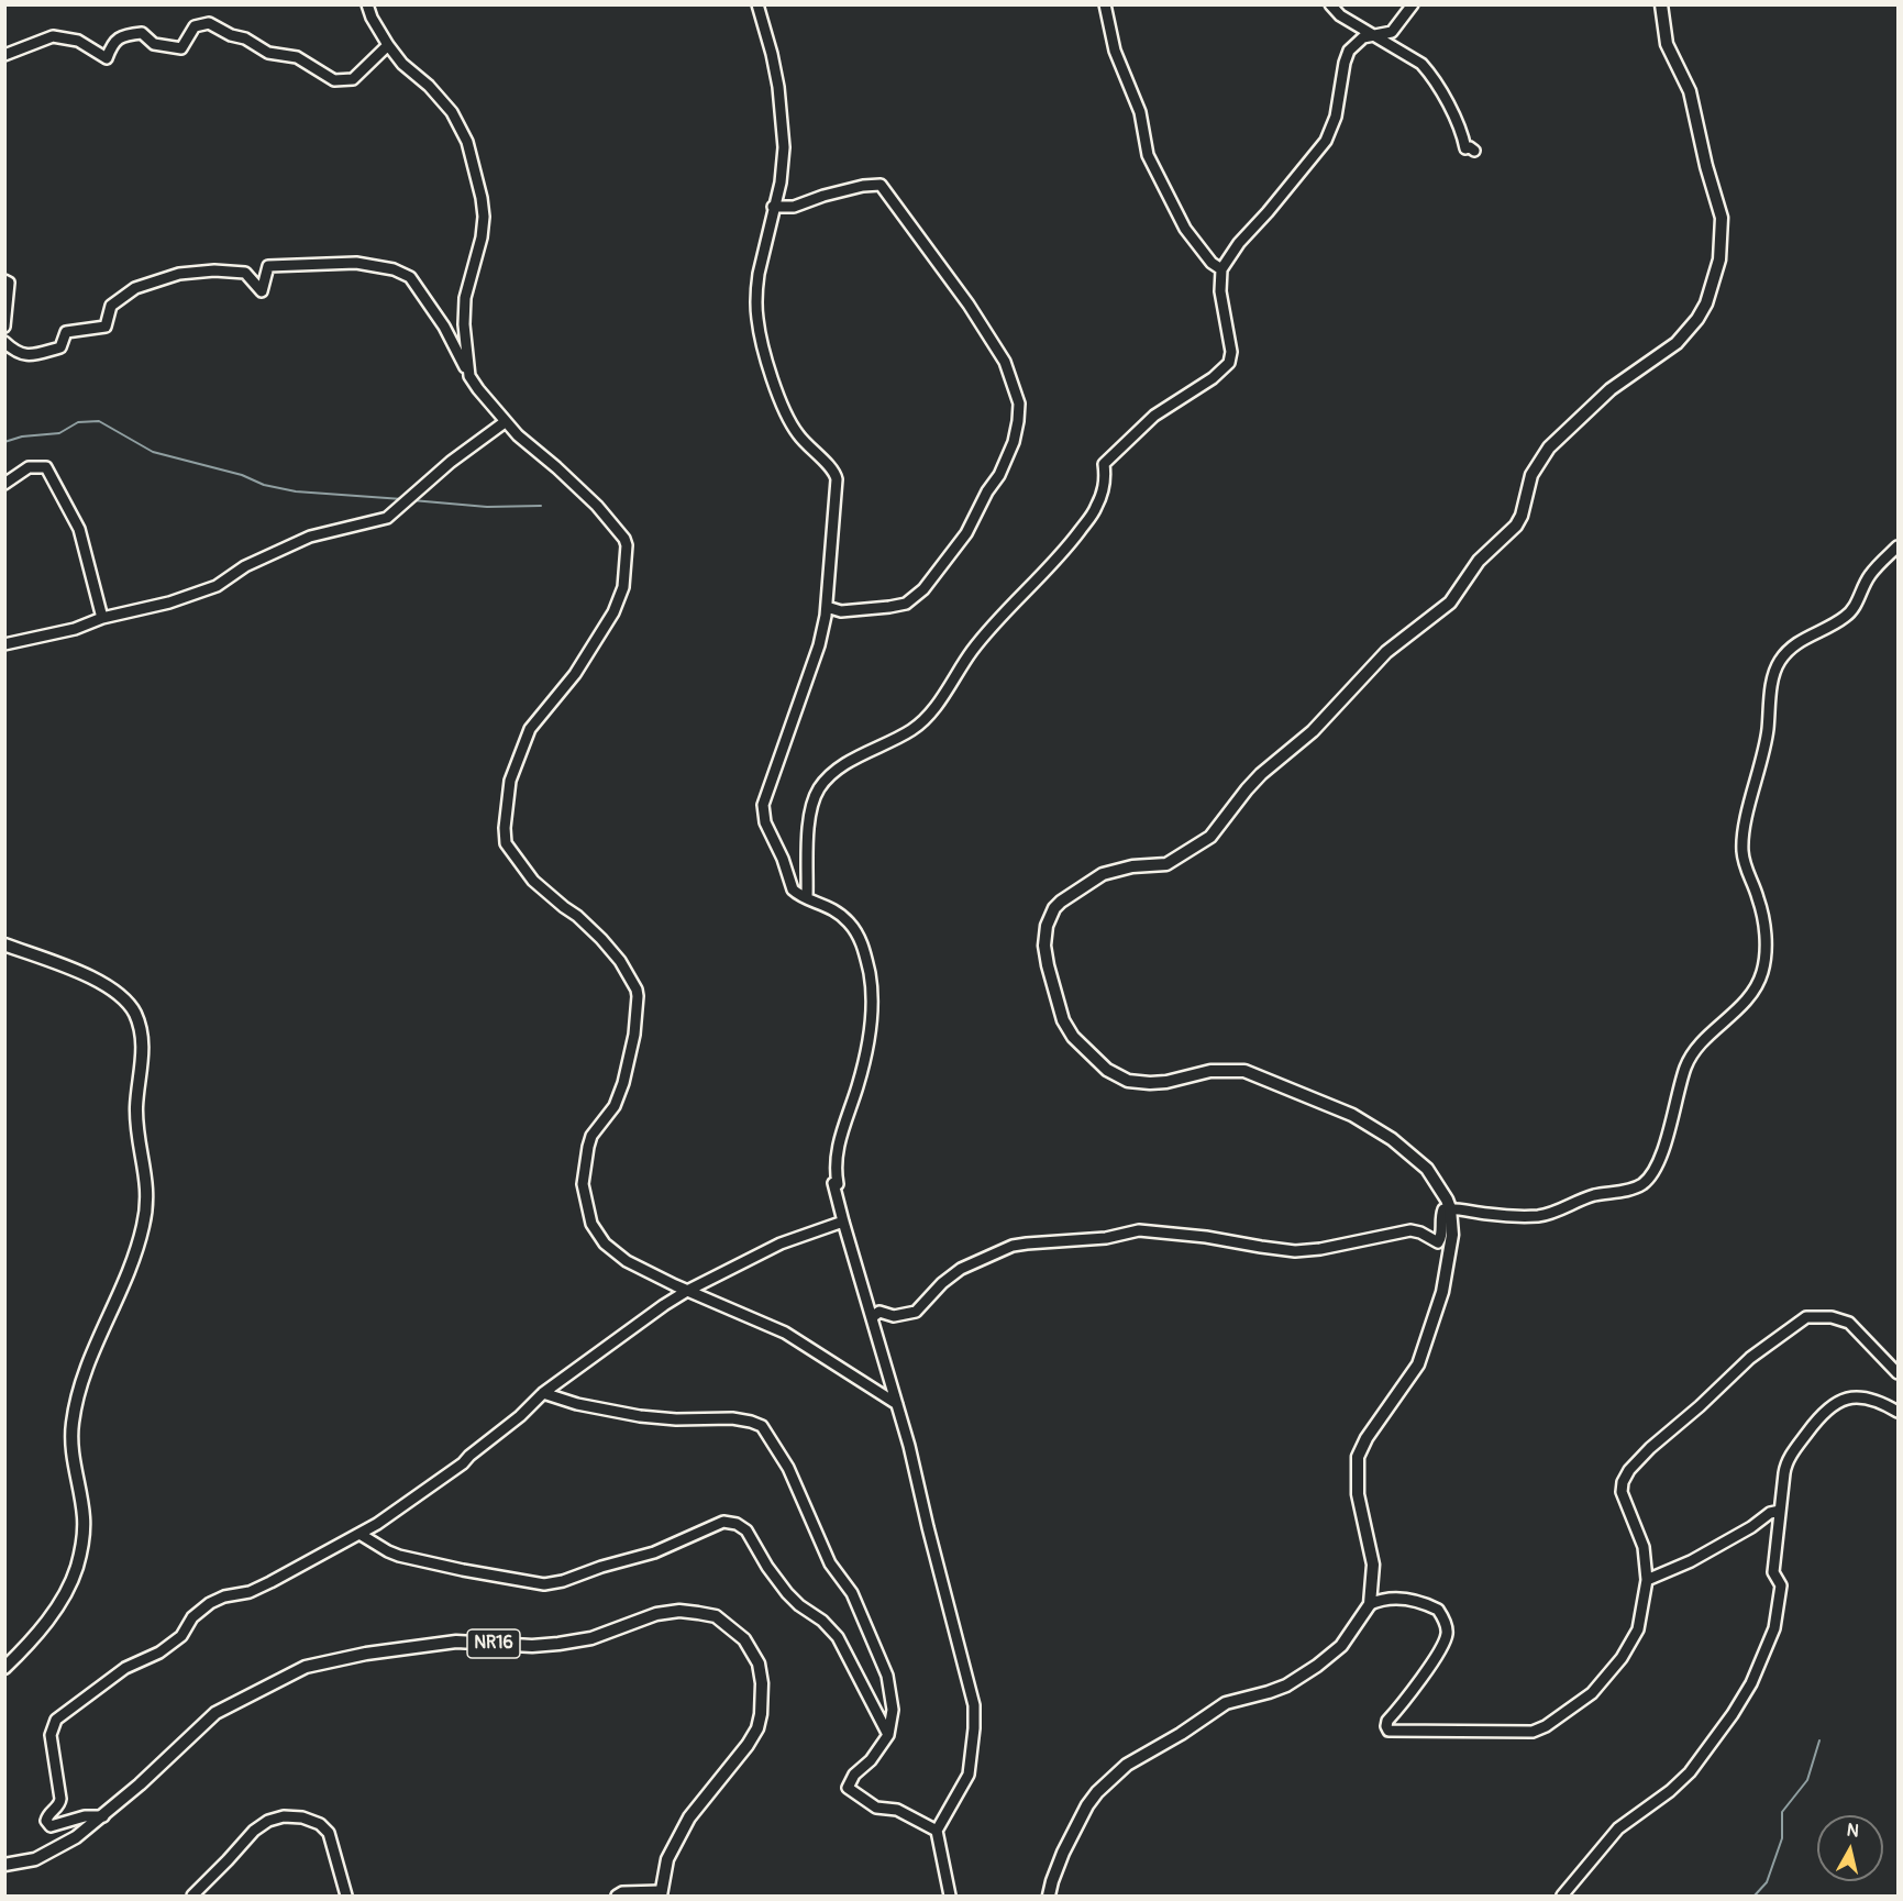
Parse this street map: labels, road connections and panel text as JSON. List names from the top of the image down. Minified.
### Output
{"streets":{"main road":["NR16"]},"north":"top"}
